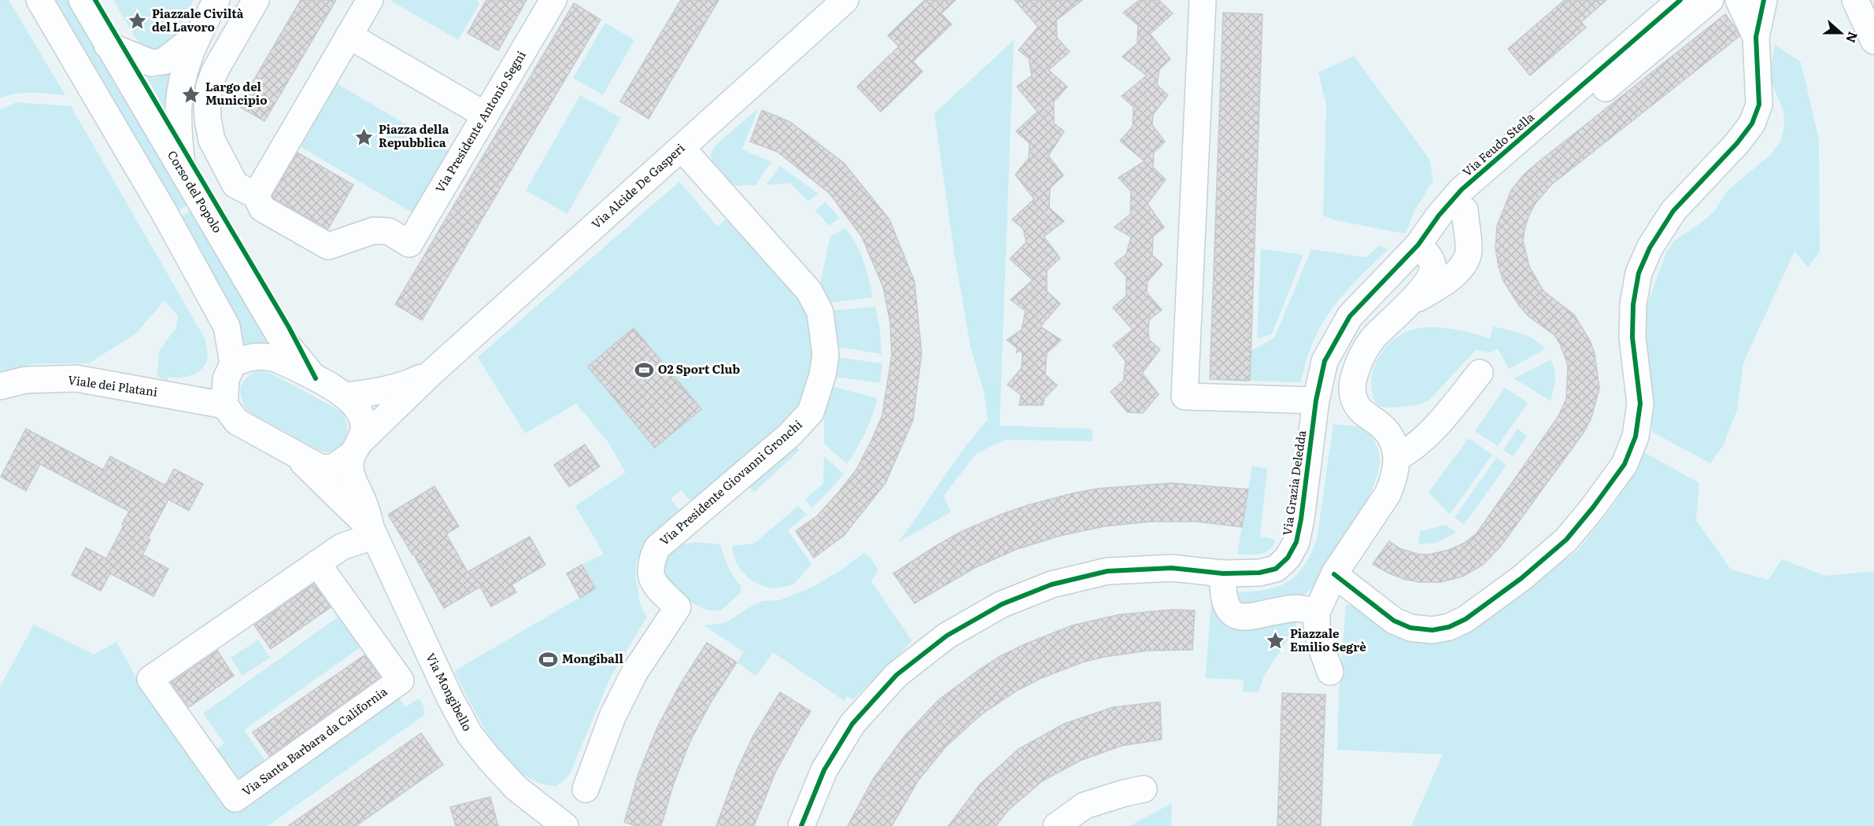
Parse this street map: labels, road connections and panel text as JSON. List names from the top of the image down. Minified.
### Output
{"streets":{"street":["Via Presidente Antonio Segni","Via Feudo Stella","Via Alcide De Gasperi","Corso del Popolo","Viale dei Platani","Via Presidente Giovanni Gronchi","Via Grazia Deledda","Via Mongibello","Via Santa Barbara da California"]},"crossings":[["Via Feudo Stella","Via Grazia Deledda"],["Via Alcide De Gasperi","Via Presidente Giovanni Gronchi"],["Via Mongibello","Via Santa Barbara da California"]],"places":{"place":["Piazzale Civiltà del Lavoro","Largo del Municipio","Piazza della Repubblica","Piazzale Emilio Segrè"],"sports":["O2 Sport Club","Mongiball"]},"north":"right"}
